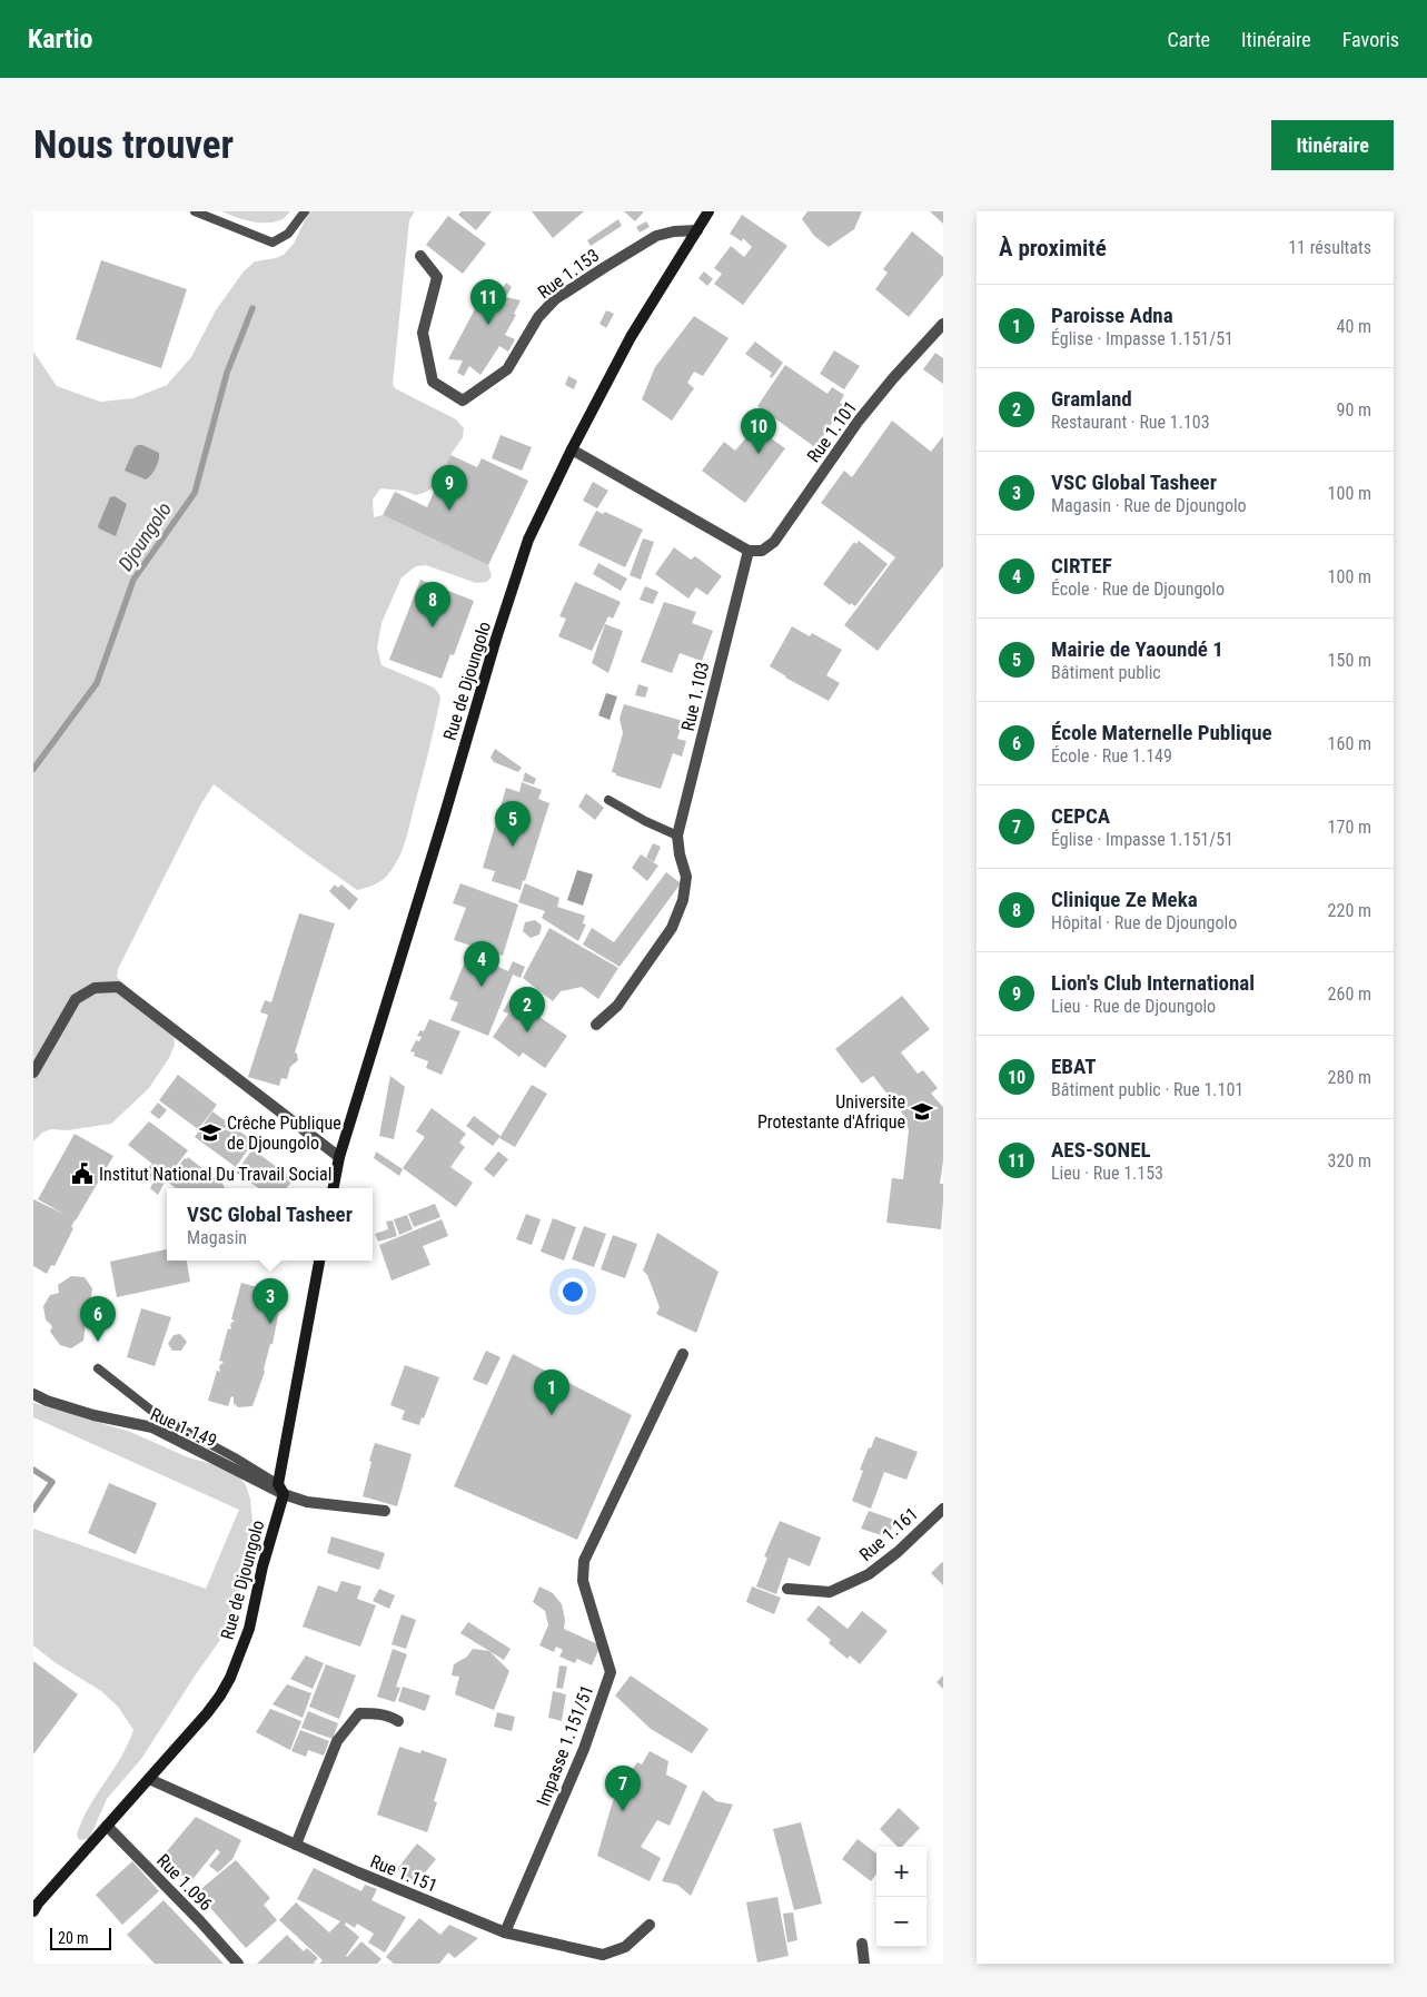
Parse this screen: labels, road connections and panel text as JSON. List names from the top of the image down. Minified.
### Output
{"streets":{"street":["Rue 1.153","Rue 1.101","Rue de Djoungolo","Rue 1.103","Rue 1.149","Rue 1.161","Impasse 1.151/51","Rue 1.151","Rue 1.096"]},"crossings":[["Rue 1.153","Rue de Djoungolo"],["Rue 1.101","Rue 1.103"],["Rue de Djoungolo","Rue 1.149"],["Rue de Djoungolo","Rue 1.151"],["Rue de Djoungolo","Rue 1.096"],["Impasse 1.151/51","Rue 1.151"]],"water":["Djoungolo"],"places":{"school or university":["Universite Protestante d'Afrique","Crêche Publique de Djoungolo"],"public building":["Institut National Du Travail Social"]},"scale_bar":"20 m","page":{"header":"Kartio","nav":["Carte","Itinéraire","Favoris"],"buttons":"Itinéraire","title":"Nous trouver","heading":["À proximité","11 résultats"],"pins":["11","10","9","8","5","4","2","3","6","1","7"],"list":[{"mark":"1","name":"Paroisse Adna","note":"Église · Impasse 1.151/51","value":"40 m"},{"mark":"2","name":"Gramland","note":"Restaurant · Rue 1.103","value":"90 m"},{"mark":"3","name":"VSC Global Tasheer","note":"Magasin · Rue de Djoungolo","value":"100 m"},{"mark":"4","name":"CIRTEF","note":"École · Rue de Djoungolo","value":"100 m"},{"mark":"5","name":"Mairie de Yaoundé 1","note":"Bâtiment public","value":"150 m"},{"mark":"6","name":"École Maternelle Publique","note":"École · Rue 1.149","value":"160 m"},{"mark":"7","name":"CEPCA","note":"Église · Impasse 1.151/51","value":"170 m"},{"mark":"8","name":"Clinique Ze Meka","note":"Hôpital · Rue de Djoungolo","value":"220 m"},{"mark":"9","name":"Lion's Club International","note":"Lieu · Rue de Djoungolo","value":"260 m"},{"mark":"10","name":"EBAT","note":"Bâtiment public · Rue 1.101","value":"280 m"},{"mark":"11","name":"AES-SONEL","note":"Lieu · Rue 1.153","value":"320 m"}],"popup":["VSC Global Tasheer","Magasin"],"map_buttons":["+","−"],"scale":"20 m"}}
